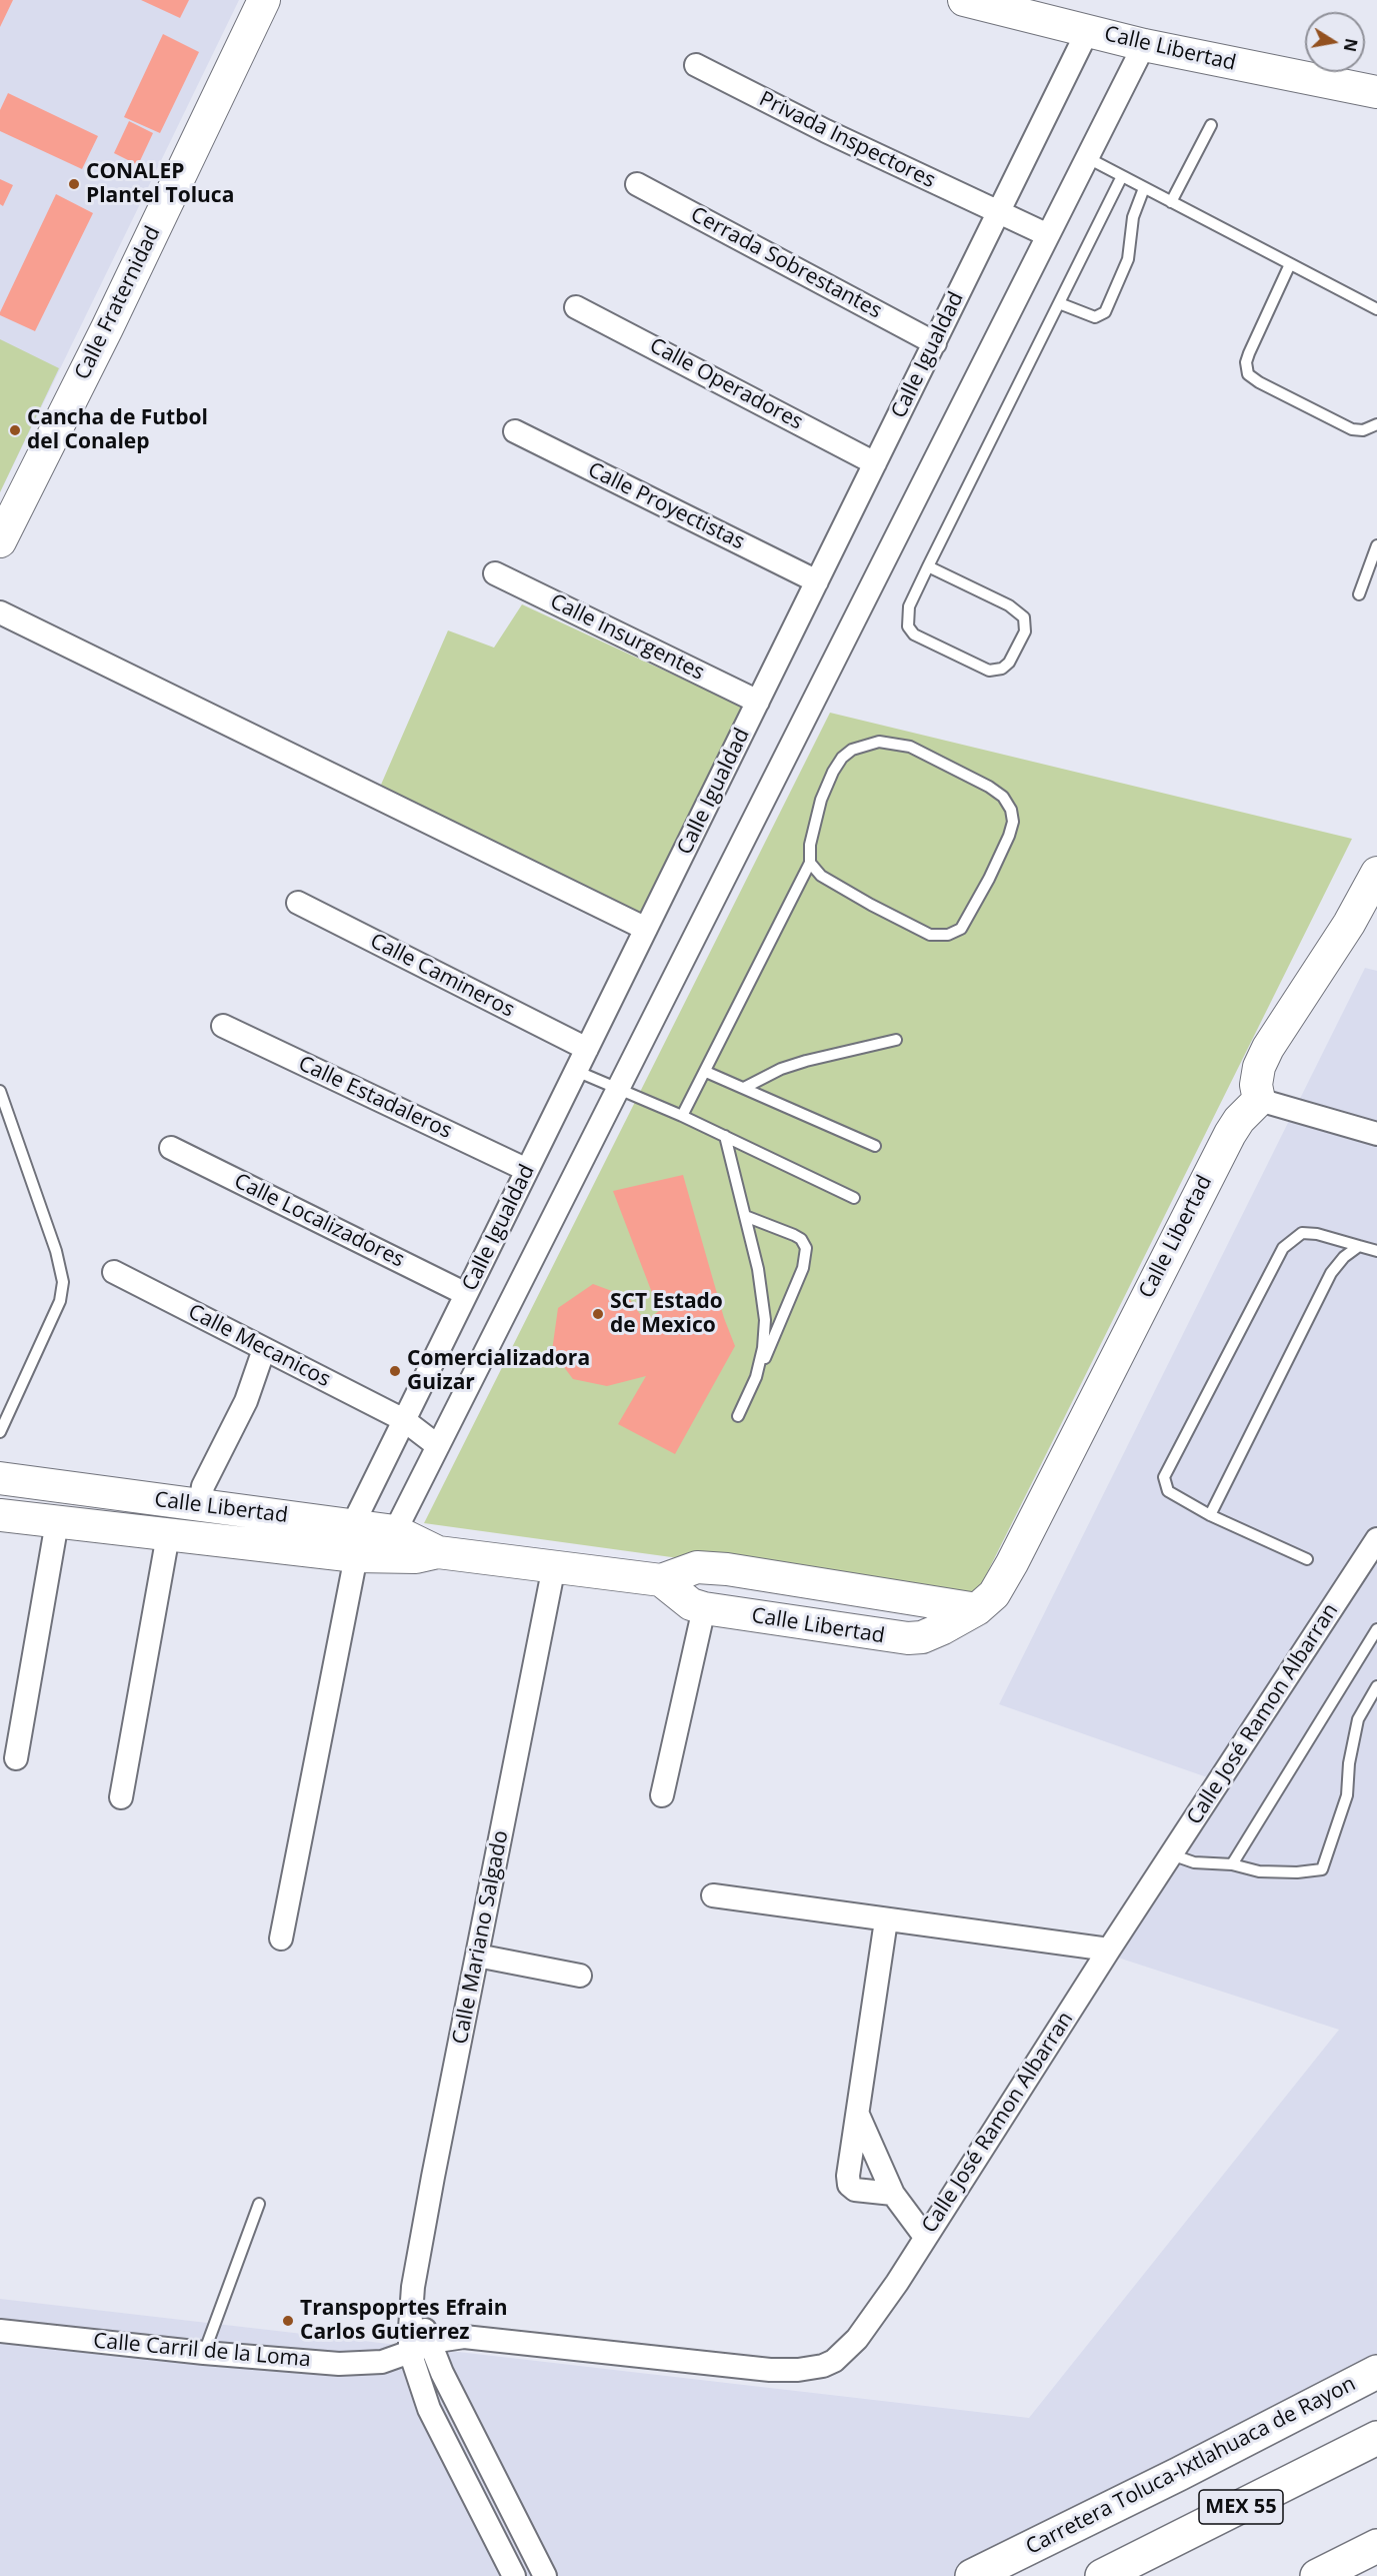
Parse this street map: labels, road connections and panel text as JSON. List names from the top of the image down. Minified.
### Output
{"streets":{"main road":["Calle Libertad","Calle Fraternidad","Carretera Toluca-Ixtlahuaca de Rayon","MEX 55"],"street":["Privada Inspectores","Cerrada Sobrestantes","Calle Igualdad","Calle Operadores","Calle Proyectistas","Calle Insurgentes","Calle Camineros","Calle Estadaleros","Calle Localizadores","Calle Mecanicos","Calle José Ramon Albarran","Calle Mariano Salgado","Calle Carril de la Loma"]},"crossings":[["Calle Libertad","Calle Igualdad"],["Calle Libertad","Calle Mariano Salgado"],["Privada Inspectores","Calle Igualdad"],["Cerrada Sobrestantes","Calle Igualdad"],["Calle Igualdad","Calle Operadores"],["Calle Igualdad","Calle Proyectistas"],["Calle Igualdad","Calle Insurgentes"],["Calle Igualdad","Calle Camineros"],["Calle Igualdad","Calle Estadaleros"],["Calle Igualdad","Calle Localizadores"],["Calle Igualdad","Calle Mecanicos"],["Calle José Ramon Albarran","Calle Mariano Salgado"],["Calle José Ramon Albarran","Calle Carril de la Loma"],["Calle Mariano Salgado","Calle Carril de la Loma"]],"places":["CONALEP Plantel Toluca","Cancha de Futbol del Conalep","SCT Estado de Mexico","Comercializadora Guizar","Transpoprtes Efrain Carlos Gutierrez"],"north":"right"}
